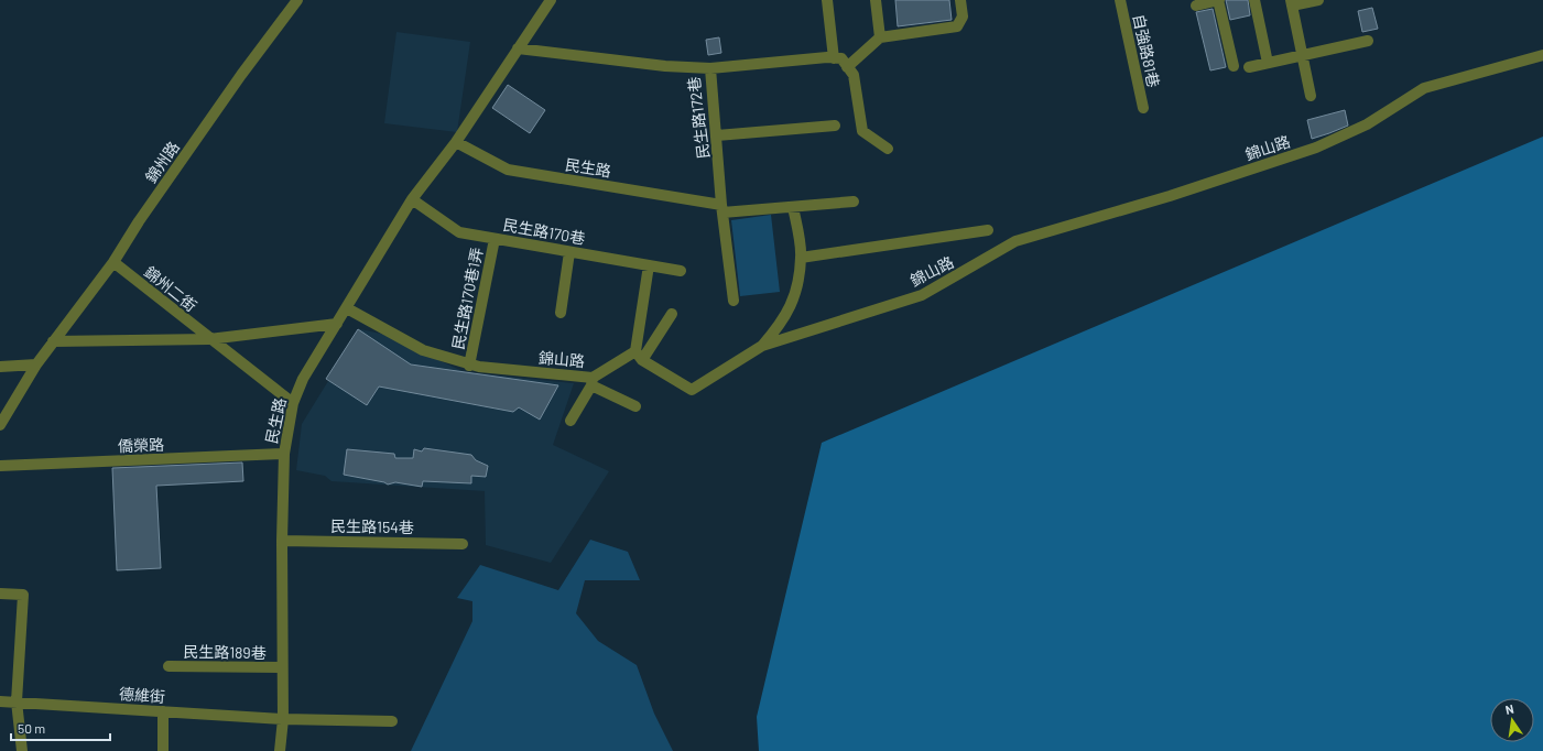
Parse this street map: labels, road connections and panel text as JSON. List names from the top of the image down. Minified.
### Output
{"streets":{"street":["自強路81巷","民生路172巷","錦山路","錦州路","民生路","民生路170巷","錦州二街","民生路170巷1弄","僑榮路","民生路154巷","民生路189巷","德維街"]},"crossings":[["民生路172巷","民生路"],["錦山路","民生路"],["錦山路","民生路170巷1弄"],["錦州路","錦州二街"],["民生路","民生路170巷"],["民生路","僑榮路"],["民生路","民生路154巷"],["民生路","民生路189巷"],["民生路","德維街"],["民生路170巷","民生路170巷1弄"]],"scale_bar":"50 m","north":"top"}
